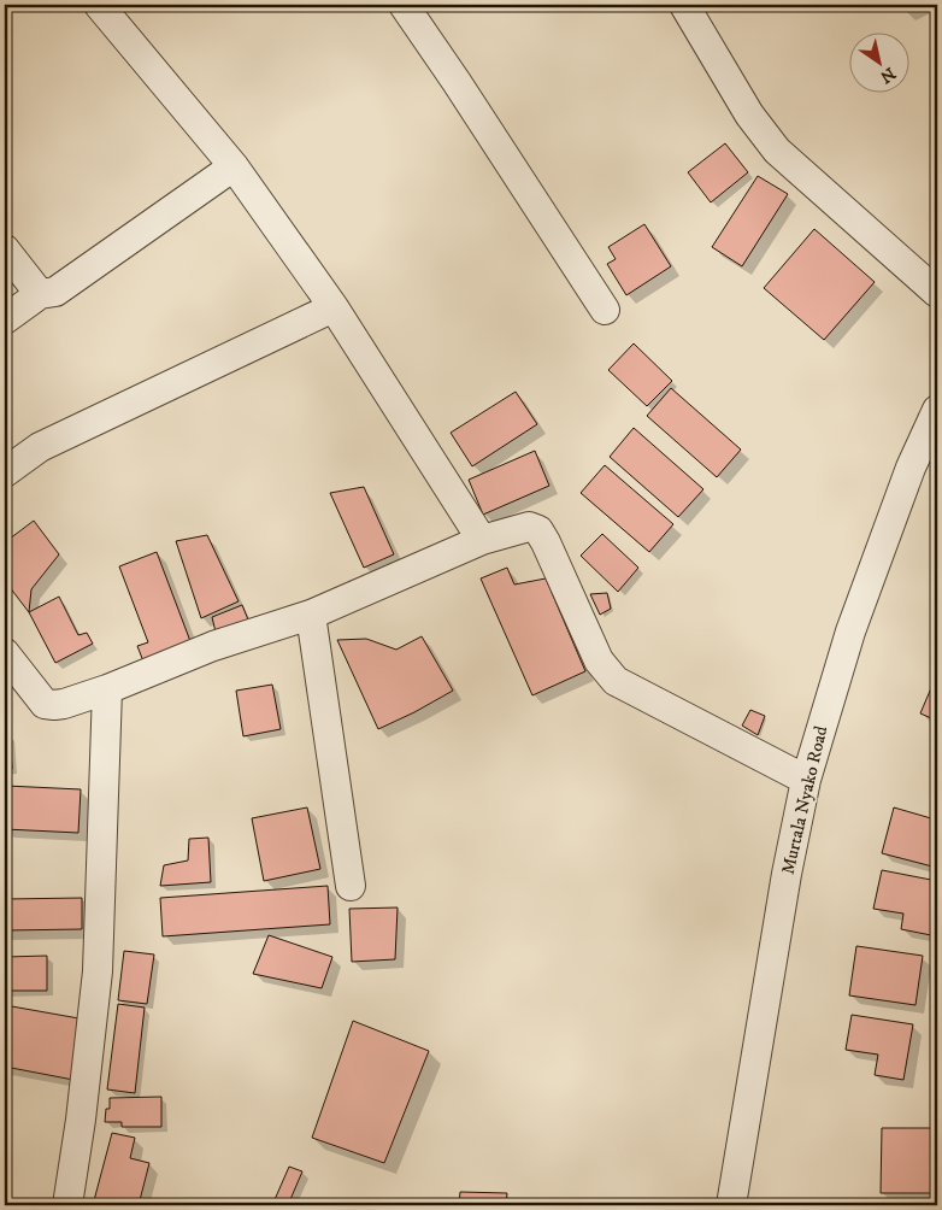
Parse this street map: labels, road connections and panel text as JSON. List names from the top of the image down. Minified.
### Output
{"streets":{"street":["Murtala Nyako Road"]},"north":"bottom right"}
